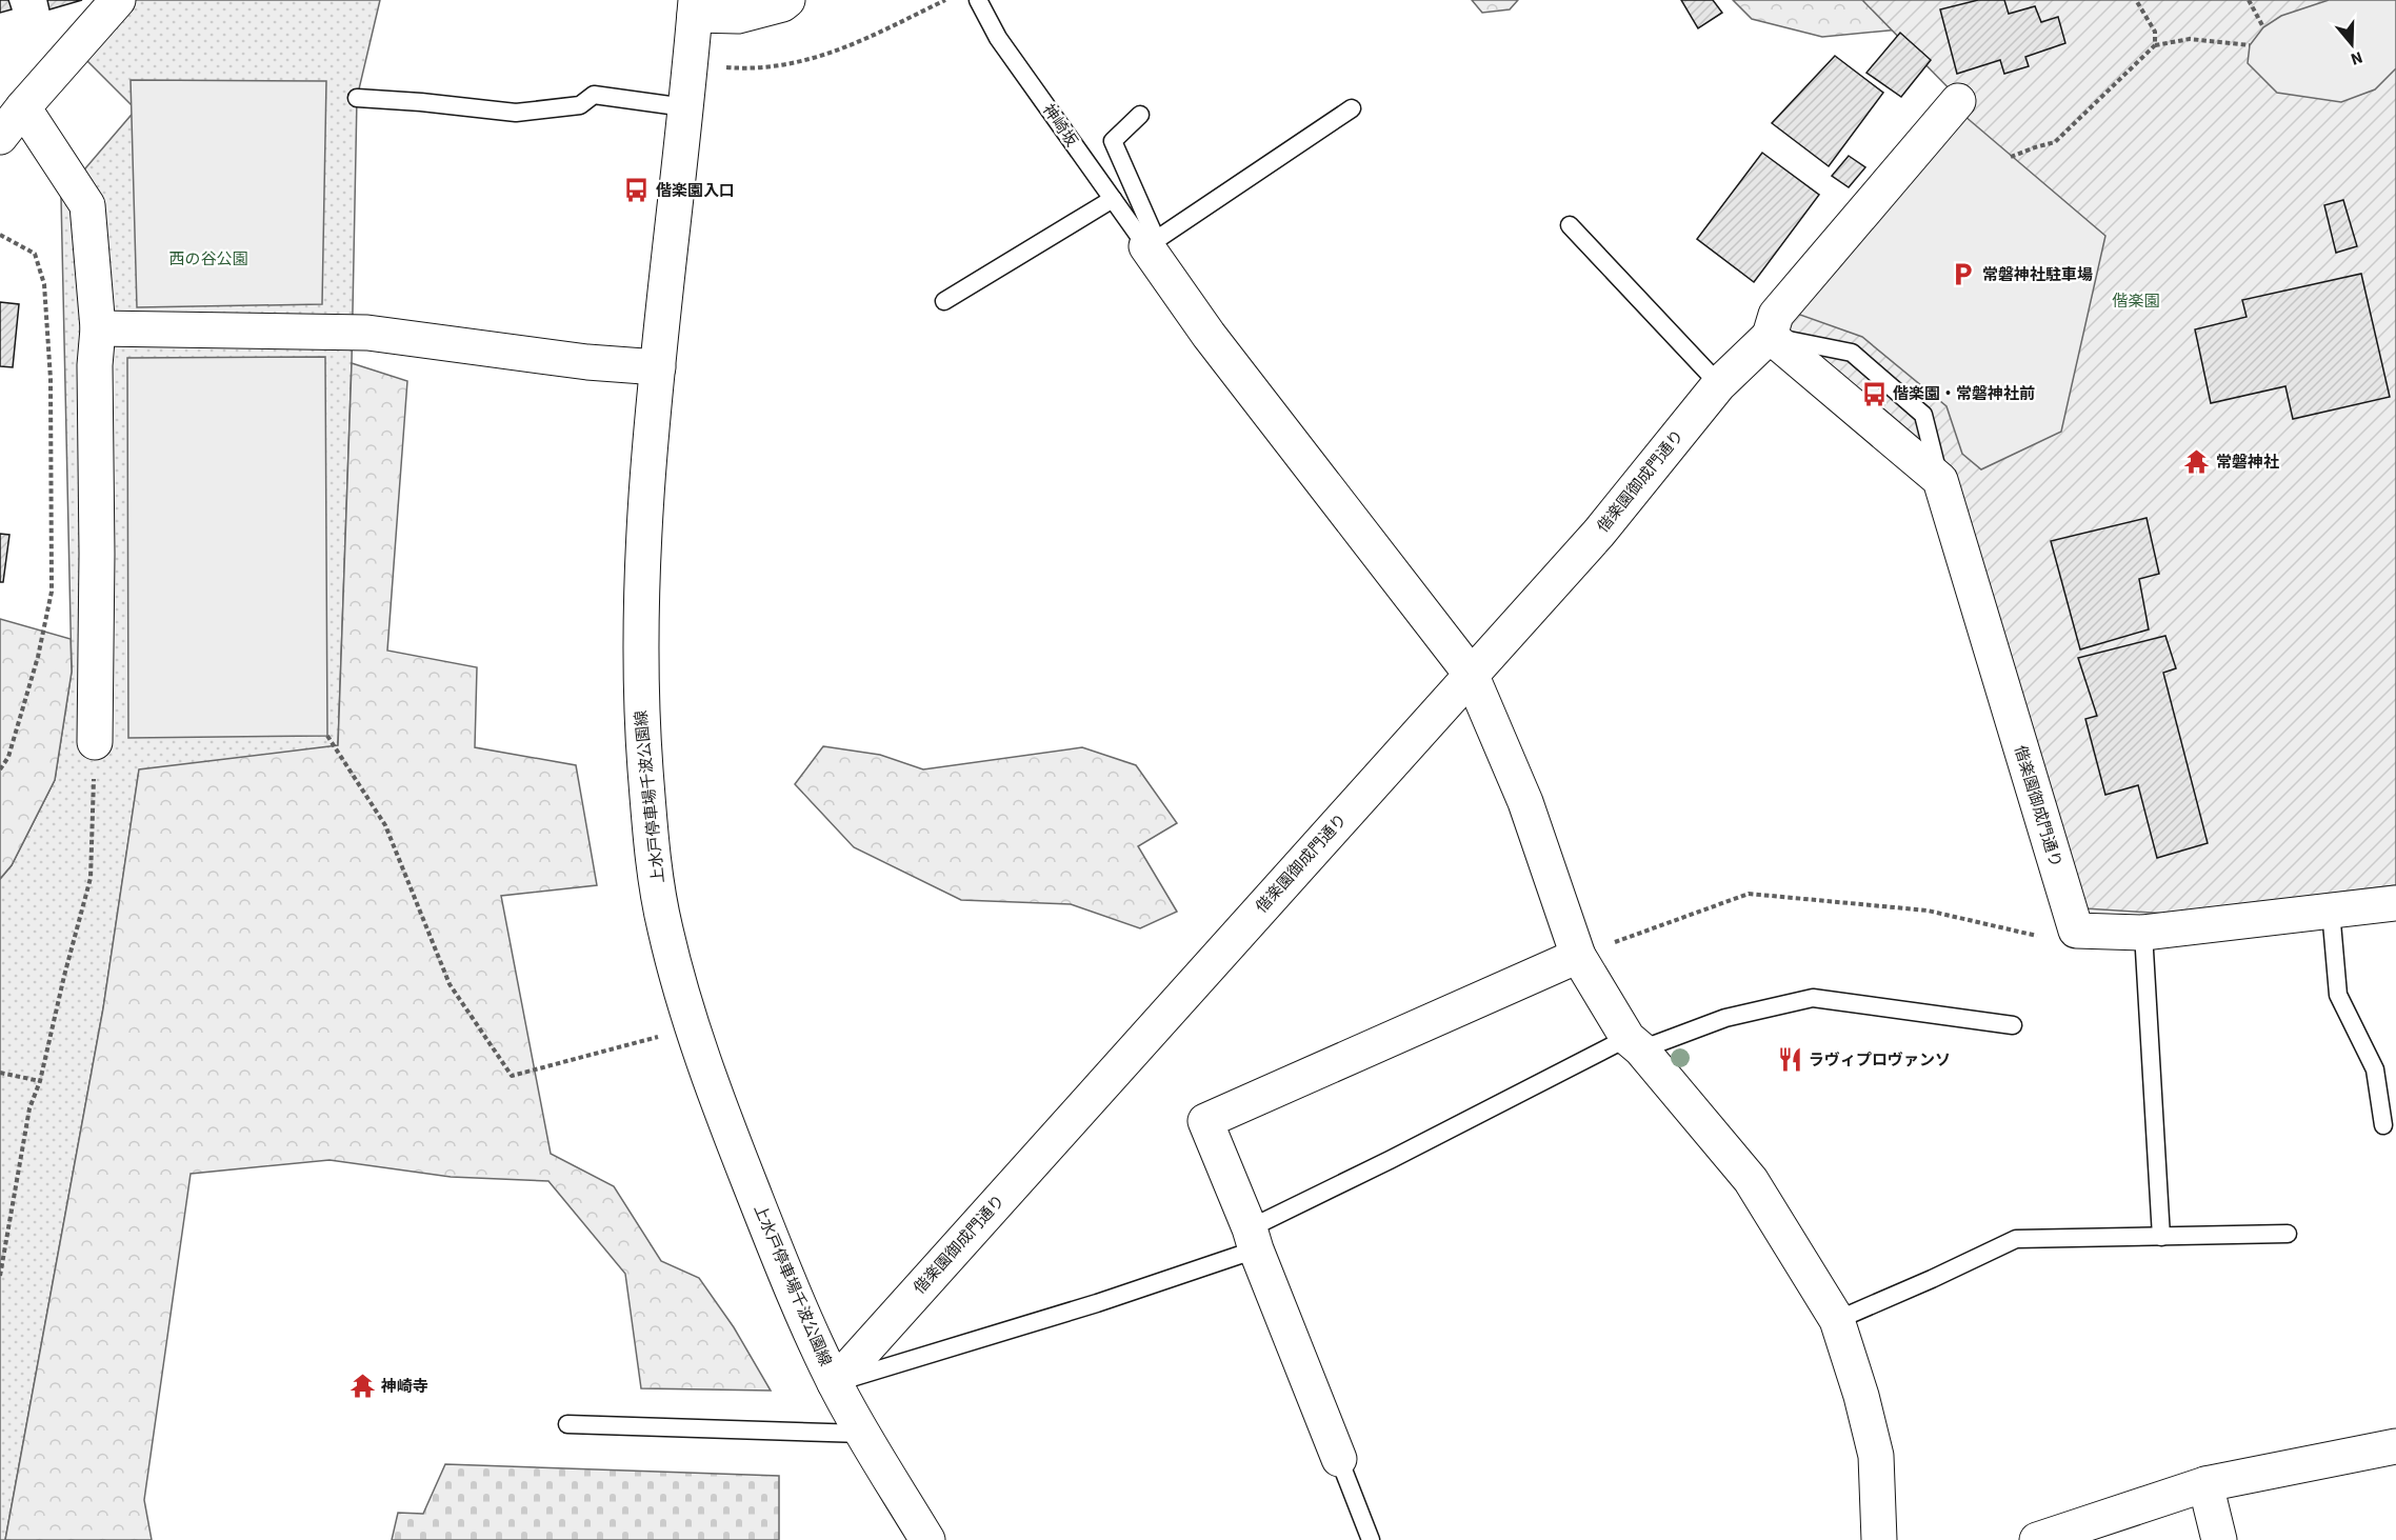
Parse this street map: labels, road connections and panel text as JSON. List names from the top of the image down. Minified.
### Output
{"streets":{"street":["偕楽園御成門通り","上水戸停車場千波公園線"],"lane":["神崎坂"]},"crossings":[["偕楽園御成門通り","上水戸停車場千波公園線"]],"parks":["西の谷公園","偕楽園"],"places":{"bus stop":["偕楽園入口","偕楽園・常磐神社前"],"parking":["常磐神社駐車場"],"temple":["常磐神社","神崎寺"],"restaurant":["ラヴィプロヴァンソ"]},"north":"bottom"}
